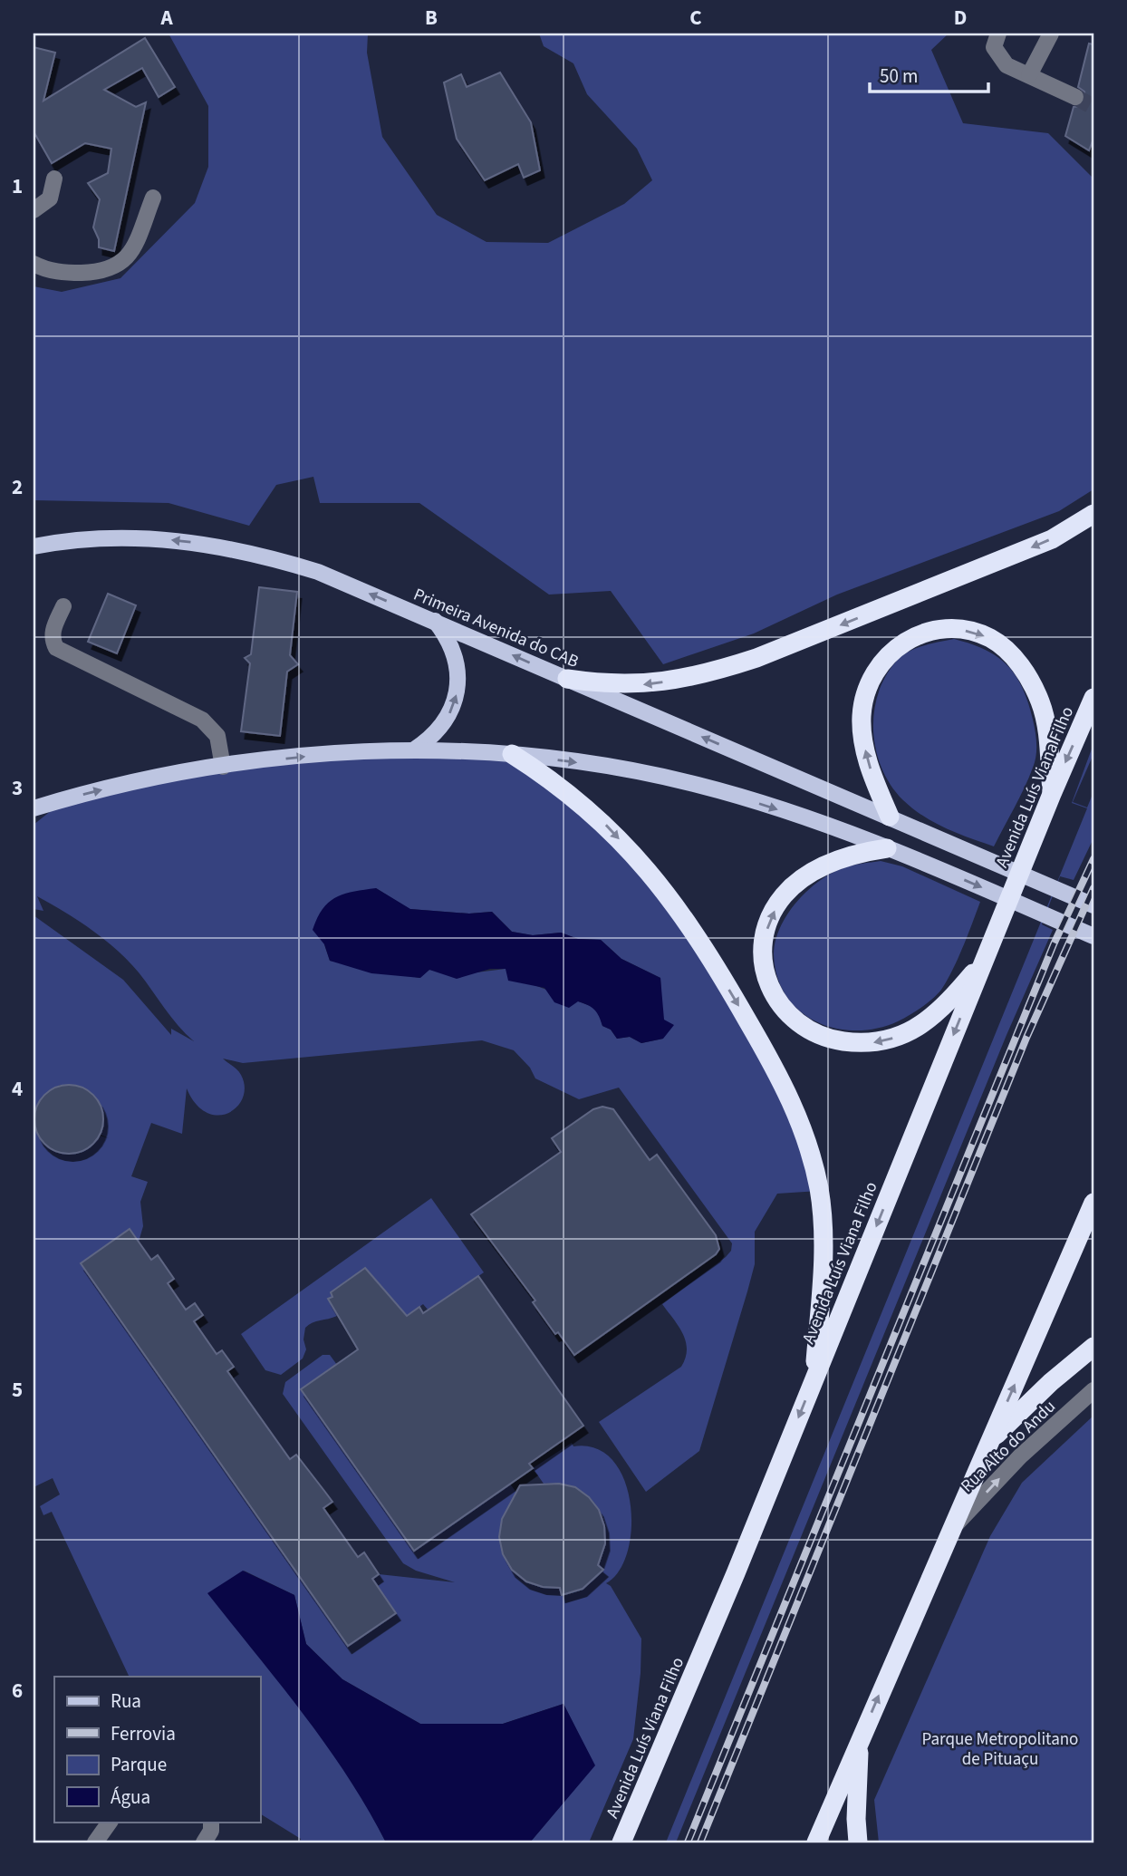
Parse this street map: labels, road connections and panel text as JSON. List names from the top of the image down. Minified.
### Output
{"streets":{"highway":["Avenida Luís Viana Filho"],"main road":["Primeira Avenida do CAB"],"lane":["Rua Alto do Andu"]},"one_way":["Avenida Luís Viana Filho","Rua Alto do Andu"],"parks":["Parque Metropolitano de Pituaçu"],"legend":["Rua","Ferrovia","Parque","Água"],"scale_bar":"50 m","grid":{"columns":["A","B","C","D"],"rows":["1","2","3","4","5","6"]}}
